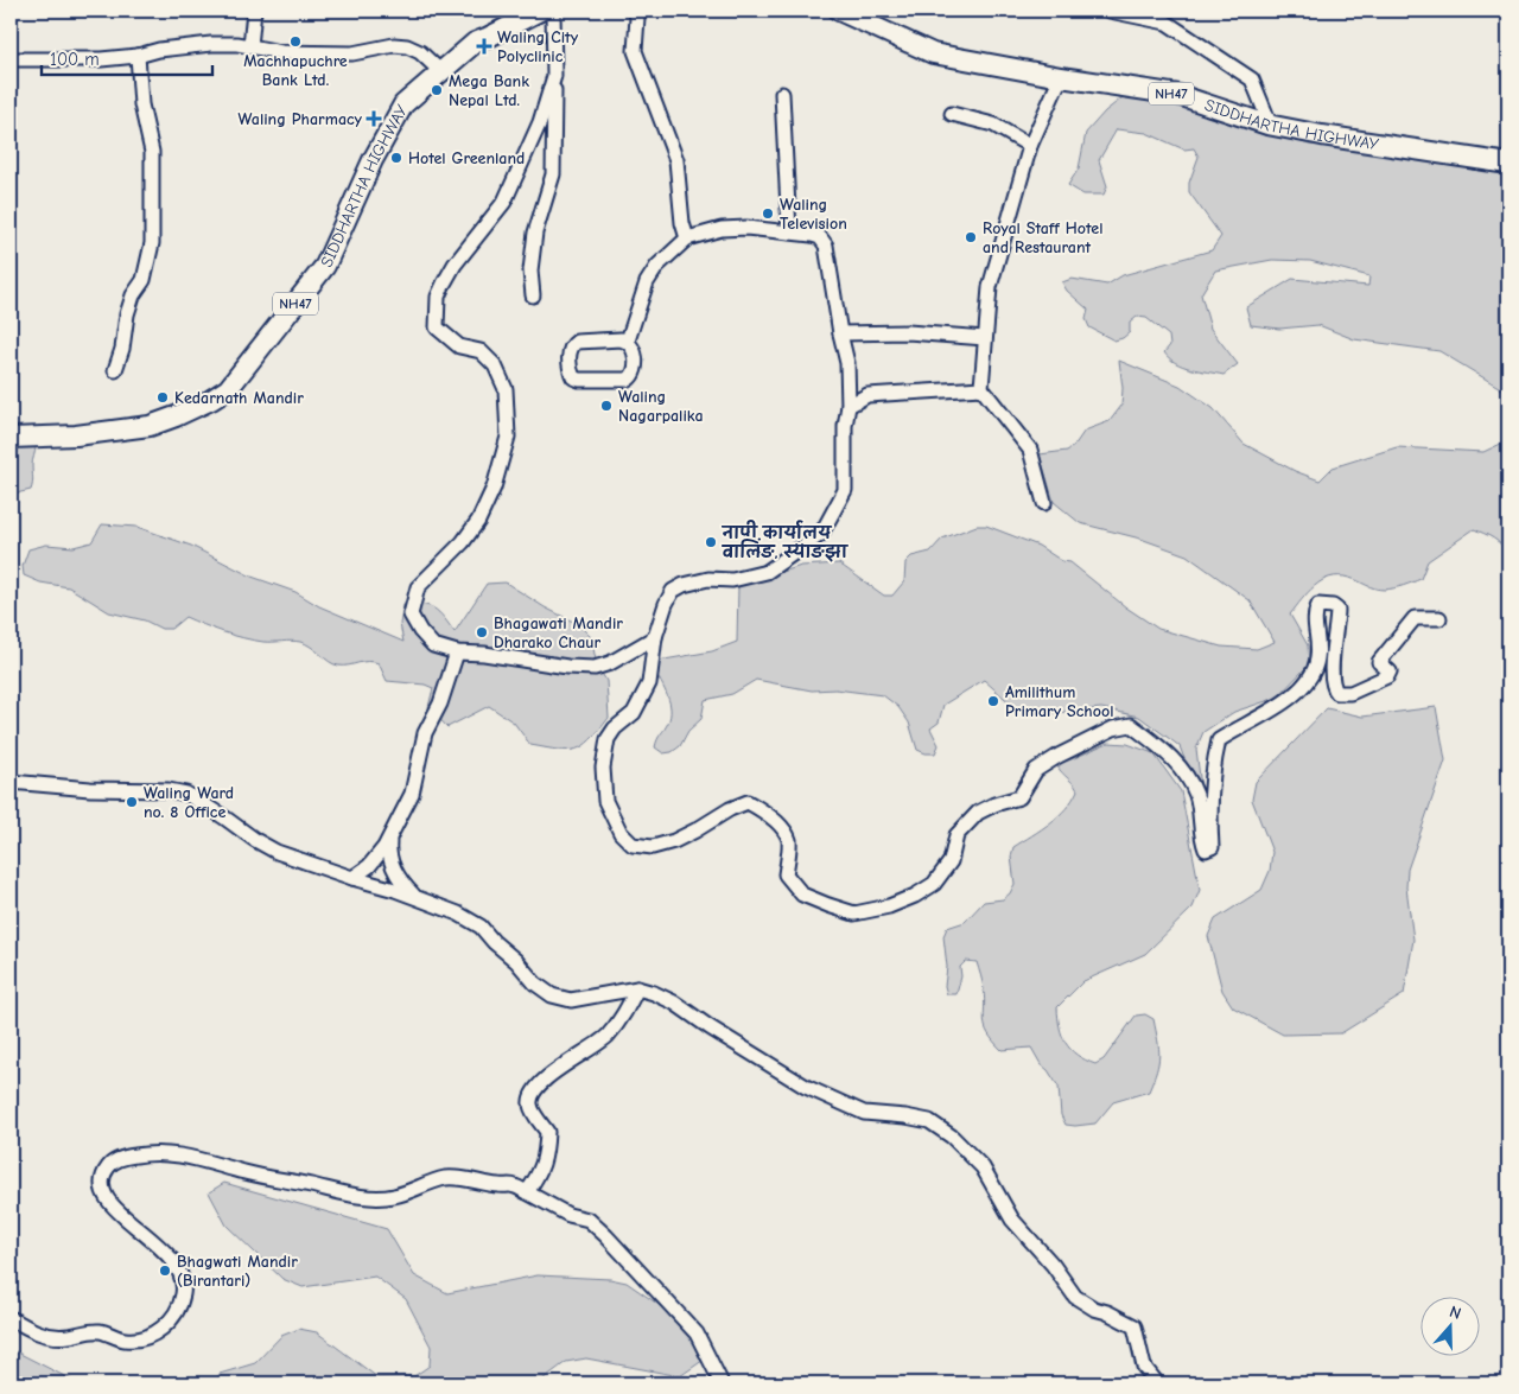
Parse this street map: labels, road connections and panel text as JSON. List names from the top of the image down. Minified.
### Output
{"streets":{"highway":["NH47","SIDDHARTHA HIGHWAY"]},"places":{"other":["Machhapuchre Bank Ltd.","Mega Bank Nepal Ltd.","Hotel Greenland","Waling Television","Royal Staff Hotel and Restaurant","Kedarnath Mandir","Waling Nagarpalika","नापी कार्यालय वालिंङ, स्याङझा","Bhagawati Mandir Dharako Chaur","Amilithum Primary School","Waling Ward no. 8 Office","Bhagwati Mandir (Birantari)"],"health":["Waling City Polyclinic","Waling Pharmacy"]},"scale_bar":"100 m","north":"top"}
